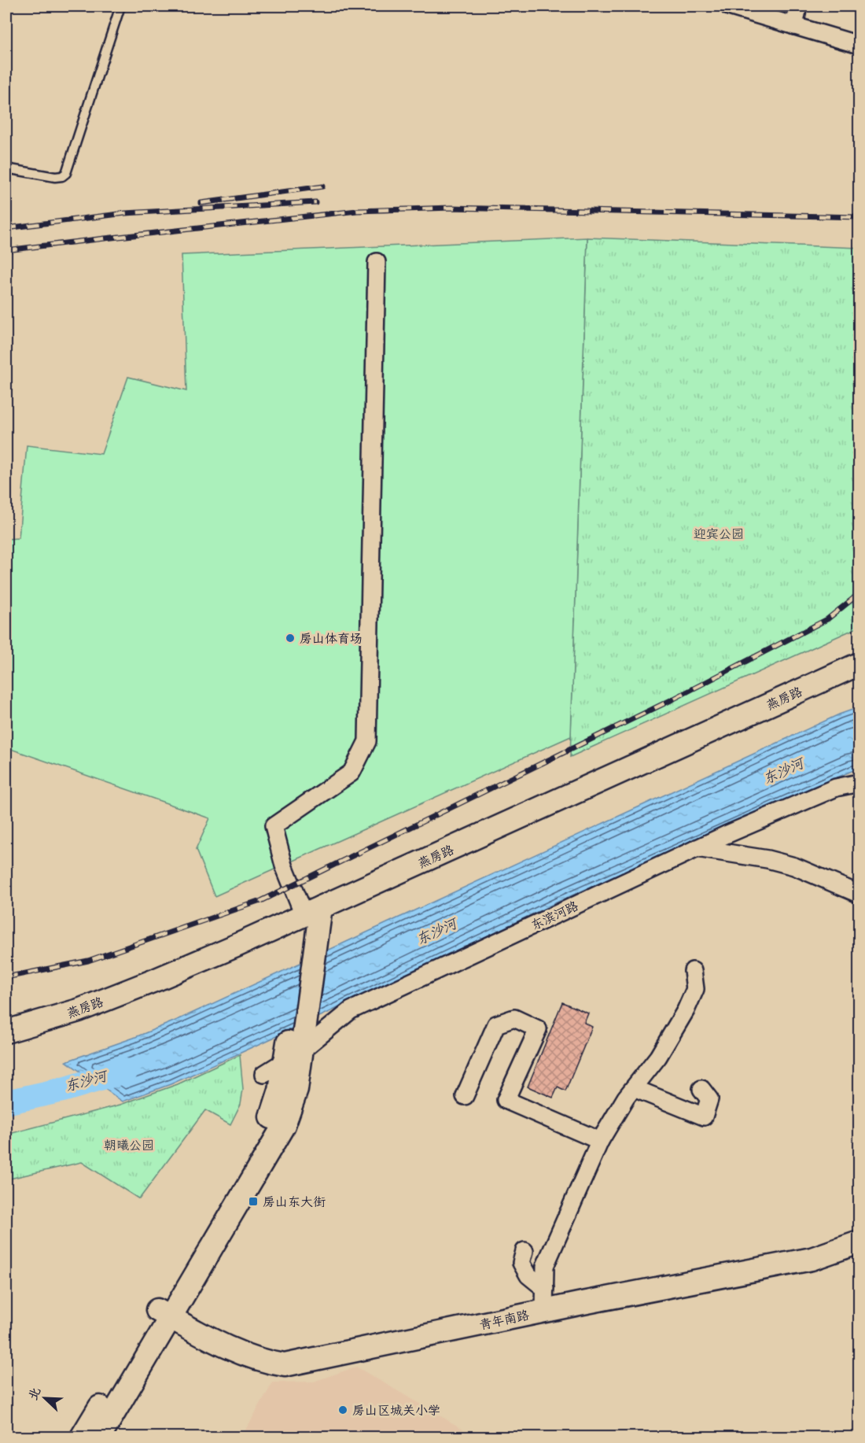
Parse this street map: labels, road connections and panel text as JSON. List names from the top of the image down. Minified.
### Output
{"streets":{"main road":["燕房路","青年南路"],"street":["东滨河路"]},"water":["东沙河"],"parks":["迎宾公园","朝曦公园"],"places":{"other":["房山体育场","房山区城关小学"],"transit":["房山东大街"]},"north":"top left"}
